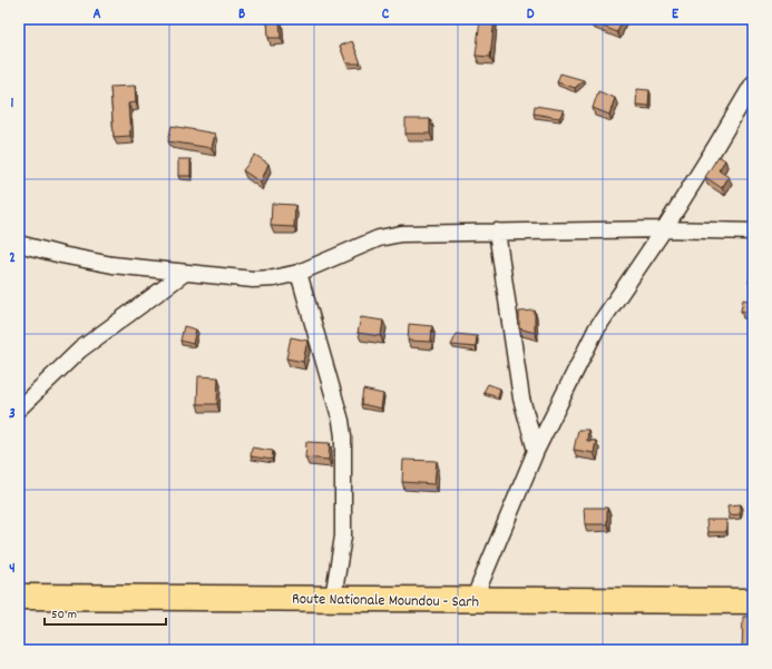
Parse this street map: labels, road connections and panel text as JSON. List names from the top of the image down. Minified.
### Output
{"streets":{"highway":["Route Nationale Moundou - Sarh"]},"scale_bar":"50 m","grid":{"columns":["A","B","C","D","E"],"rows":["1","2","3","4"]}}
